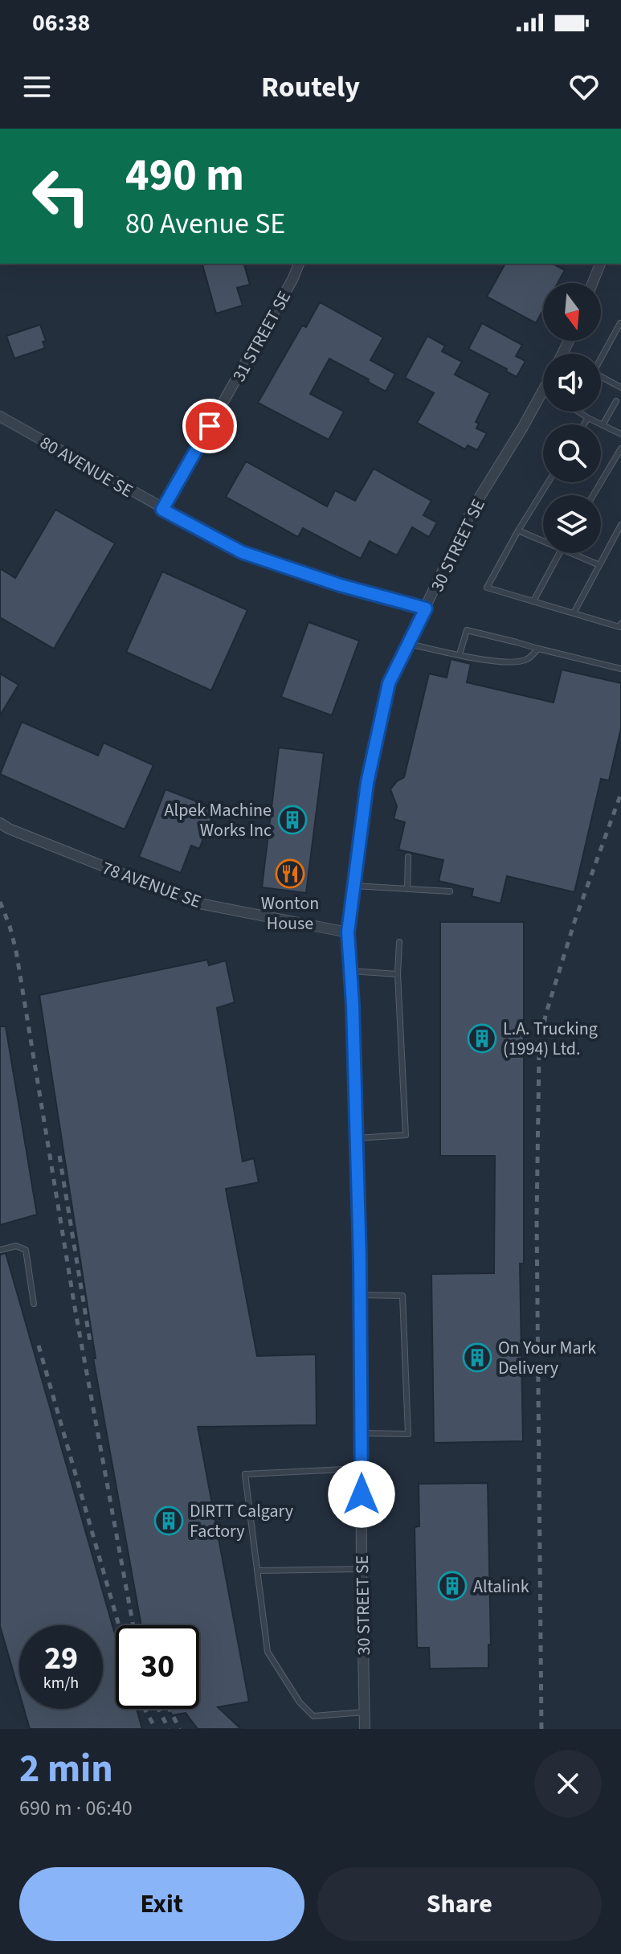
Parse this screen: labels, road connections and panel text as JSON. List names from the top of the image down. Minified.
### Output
{"streets":{"street":["31 STREET SE","80 AVENUE SE","30 STREET SE","78 AVENUE SE"]},"crossings":[["31 STREET SE","80 AVENUE SE"],["80 AVENUE SE","30 STREET SE"],["30 STREET SE","78 AVENUE SE"]],"places":{"building":["Alpek Machine Works Inc","L.A. Trucking (1994) Ltd.","On Your Mark Delivery","DIRTT Calgary Factory","Altalink"],"restaurant":["Wonton House"]},"north":"bottom","page":{"status":"06:38","header":"Routely","turn":["490 m","80 Avenue SE"],"speed":"29 km/h","limit":"30","heading":["2 min","690 m · 06:40"],"buttons":["Exit","Share"]}}
